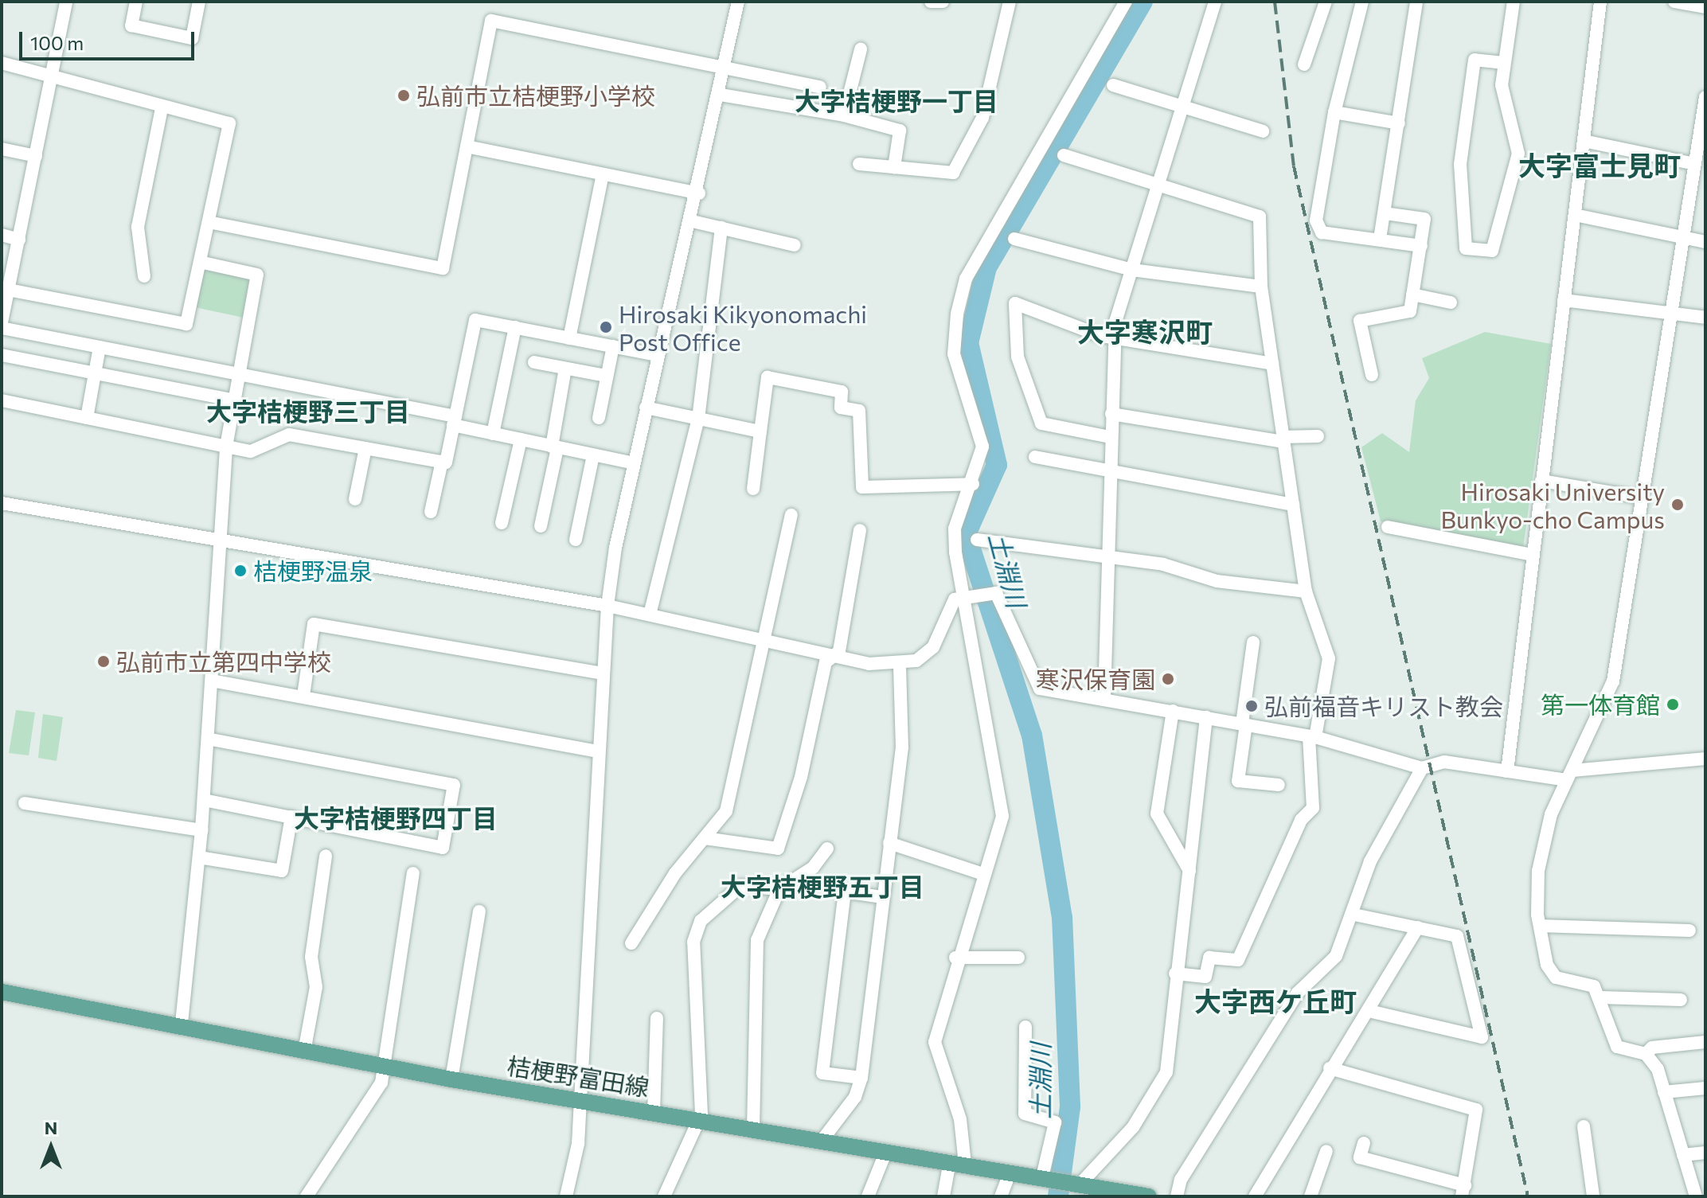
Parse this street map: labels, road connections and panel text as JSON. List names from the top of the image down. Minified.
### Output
{"streets":{"main road":["桔梗野富田線"]},"districts":["大字桔梗野一丁目","大字富士見町","大字寒沢町","大字桔梗野三丁目","大字桔梗野四丁目","大字桔梗野五丁目","大字西ケ丘町"],"water":["土淵川"],"places":["弘前市立桔梗野小学校","Hirosaki Kikyonomachi Post Office","Hirosaki University Bunkyo-cho Campus","桔梗野温泉","弘前市立第四中学校","寒沢保育園","第一体育館","弘前福音キリスト教会"],"scale_bar":"100 m","north":"top"}
